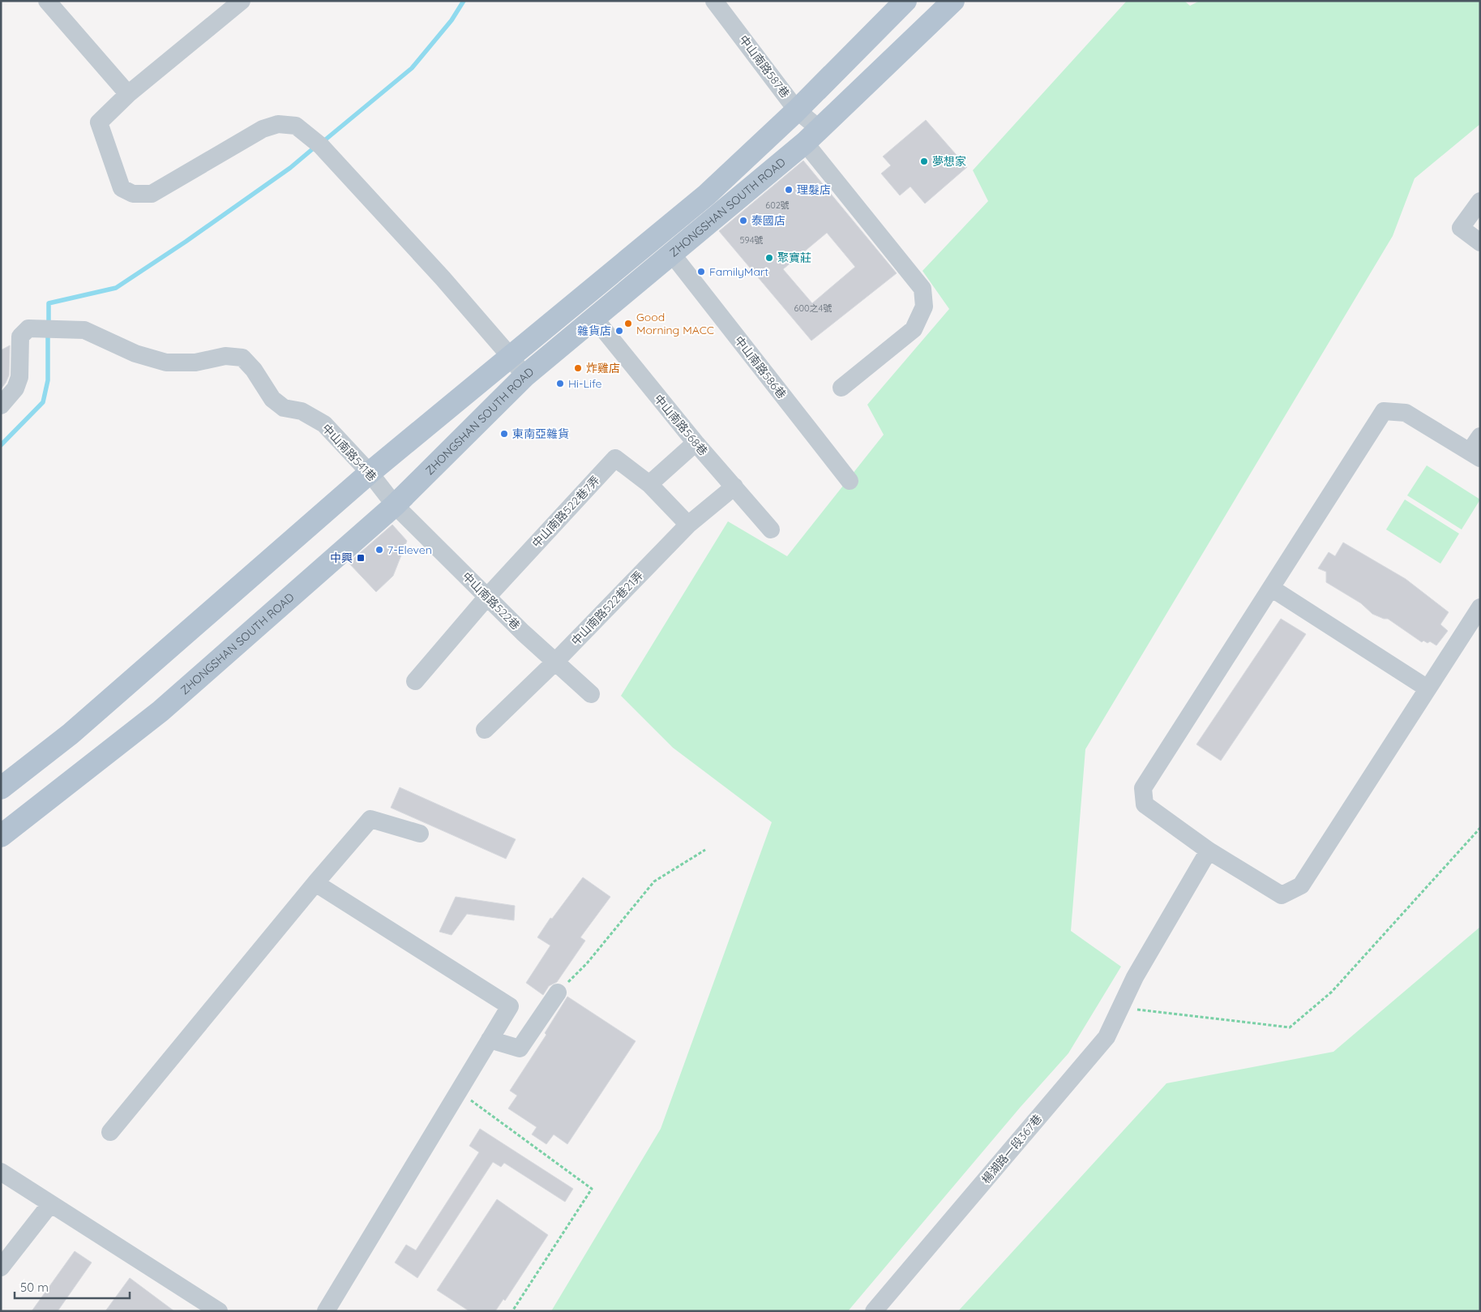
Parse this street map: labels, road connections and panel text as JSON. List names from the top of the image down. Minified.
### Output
{"streets":{"main road":["ZHONGSHAN SOUTH ROAD"],"street":["中山南路587巷","中山南路586巷","中山南路568巷","中山南路541巷","中山南路522巷7弄","中山南路522巷","中山南路522巷21弄","楊湖路一段367巷"]},"crossings":[["中山南路587巷","ZHONGSHAN SOUTH ROAD"],["ZHONGSHAN SOUTH ROAD","中山南路586巷"],["ZHONGSHAN SOUTH ROAD","中山南路568巷"],["ZHONGSHAN SOUTH ROAD","中山南路541巷"],["ZHONGSHAN SOUTH ROAD","中山南路522巷"],["中山南路568巷","中山南路522巷21弄"],["中山南路541巷","中山南路522巷"],["中山南路522巷7弄","中山南路522巷"],["中山南路522巷","中山南路522巷21弄"]],"places":{"other":["夢想家","理髮店","泰國店","聚寶莊","FamilyMart","Good Morning MACC","雜貨店","炸雞店","Hi-Life","東南亞雜貨","7-Eleven"],"transit":["中興"]},"house_numbers":["602號","594號","600之4號"],"scale_bar":"50 m"}
